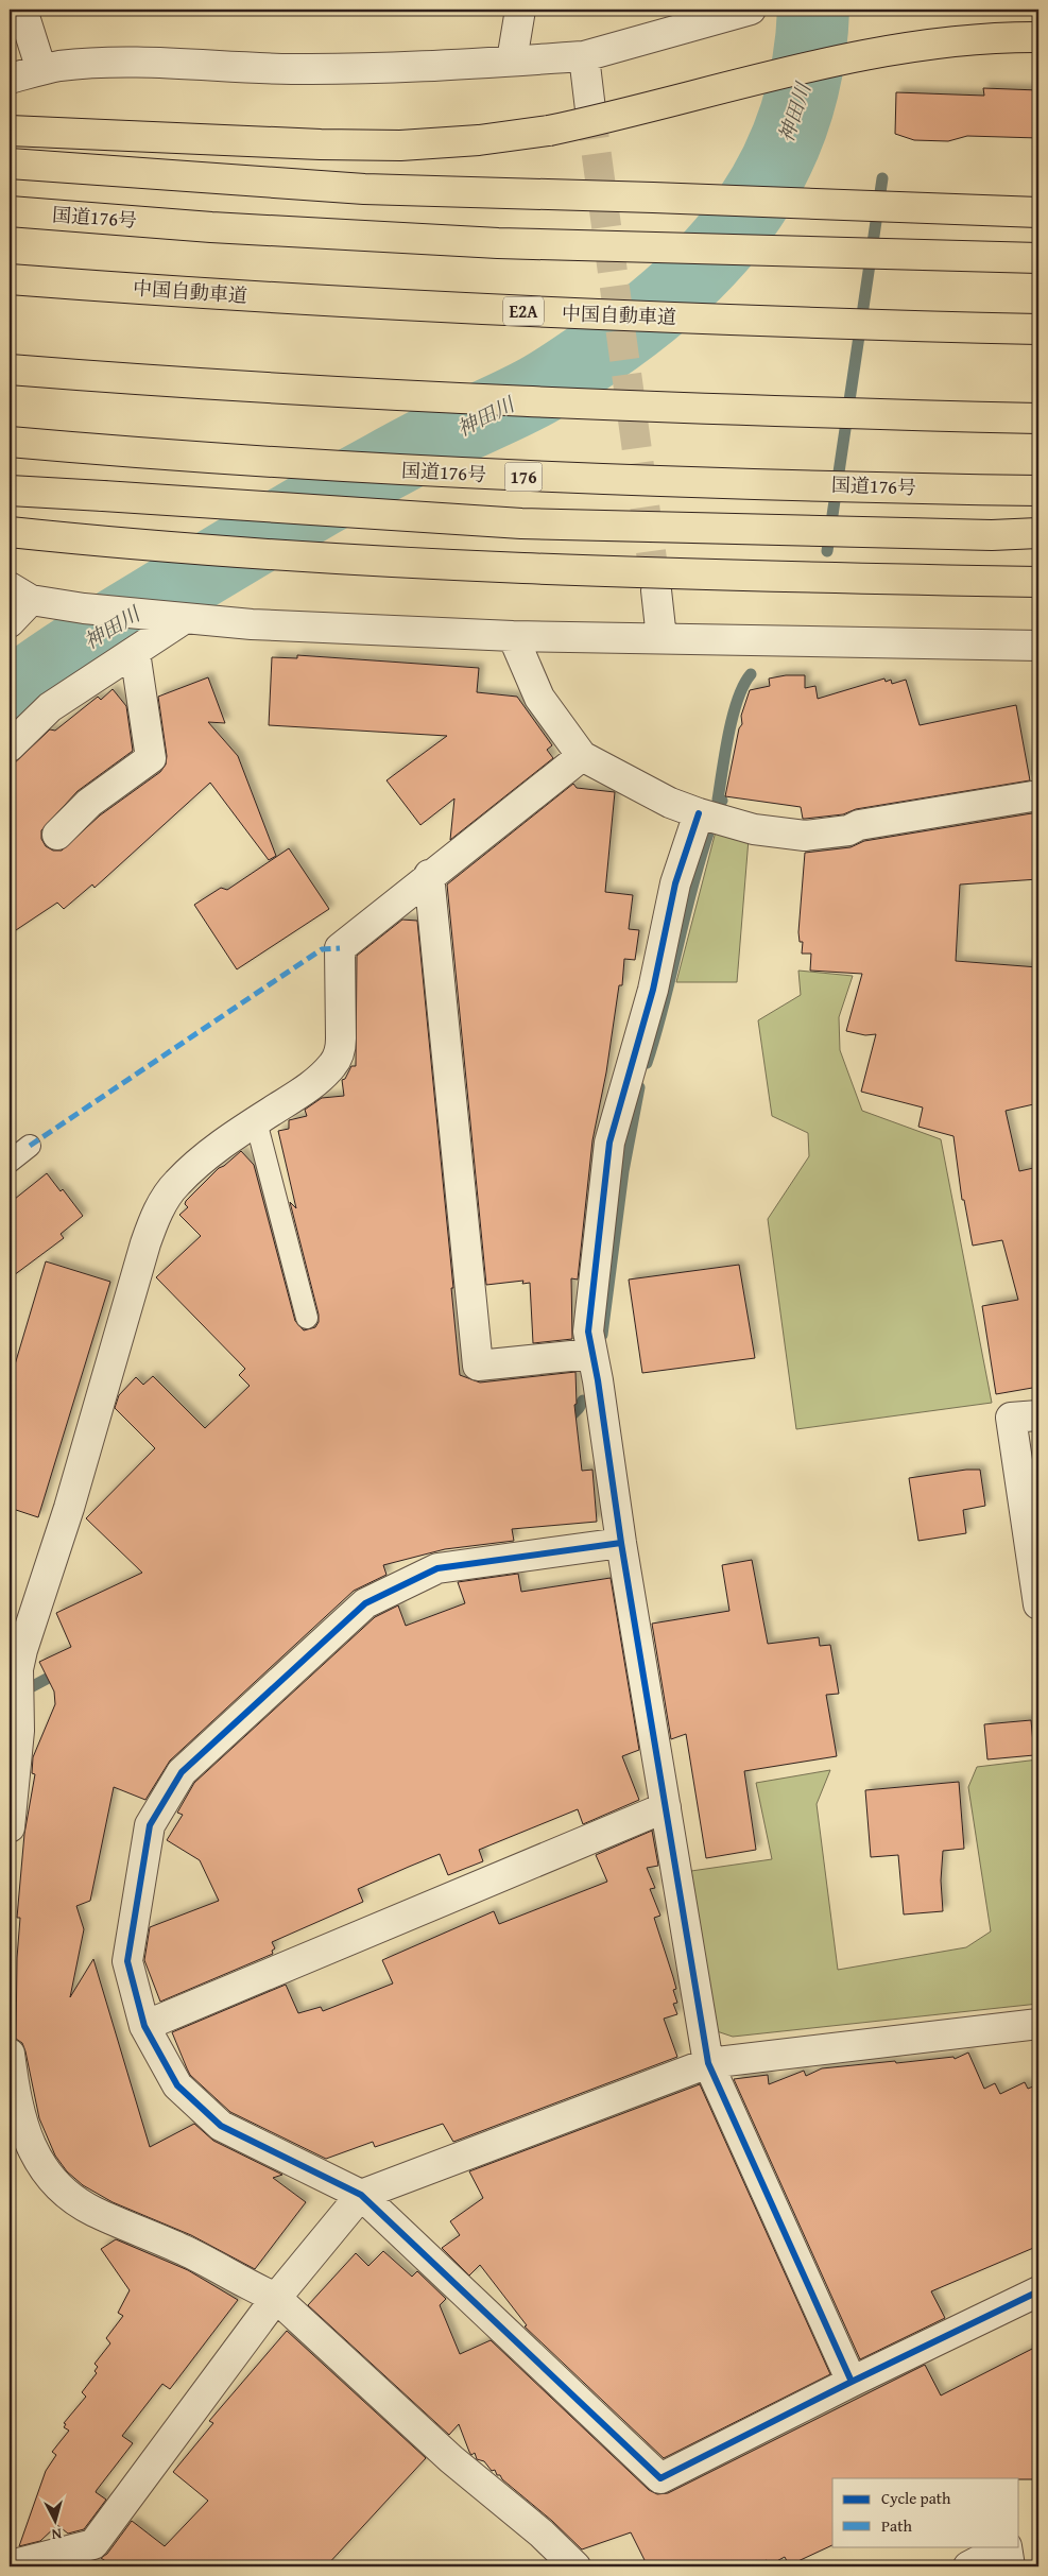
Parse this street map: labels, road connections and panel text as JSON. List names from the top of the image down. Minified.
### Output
{"streets":{"highway":["国道176号","中国自動車道","E2A","176"]},"water":["神田川"],"legend":["Cycle path","Path"],"north":"bottom"}
